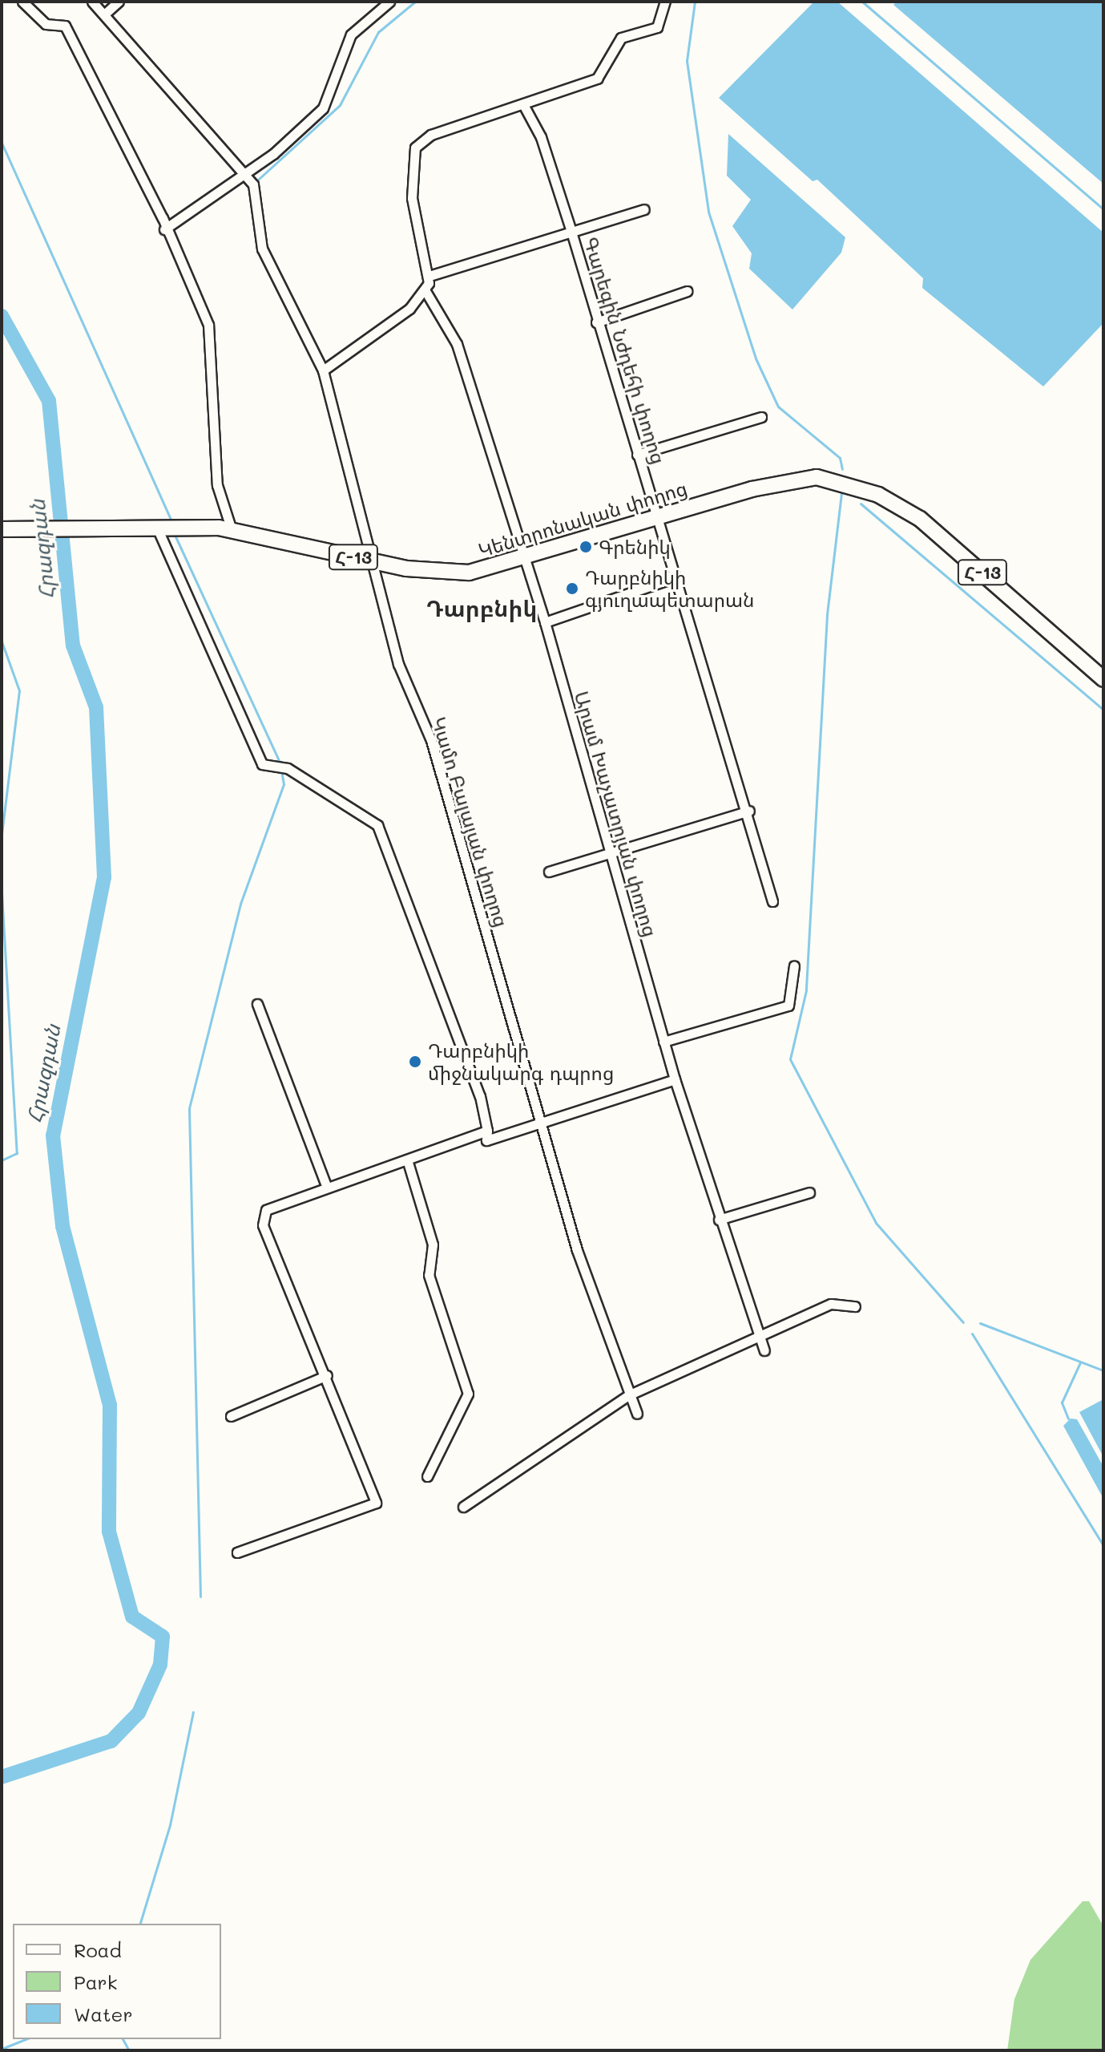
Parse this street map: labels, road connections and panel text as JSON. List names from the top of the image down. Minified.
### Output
{"streets":{"main road":["Կենտրոնական փողոց","Հ-13"],"street":["Գարեգին Նժդեհի փողոց","Արամ Խաչատրյան փողոց","Կամո Բալայան փողոց"]},"crossings":[["Գարեգին Նժդեհի փողոց","Կենտրոնական փողոց"],["Կենտրոնական փողոց","Հ-13"],["Կենտրոնական փողոց","Արամ Խաչատրյան փողոց"],["Կենտրոնական փողոց","Կամո Բալայան փողոց"]],"districts":["Դարբնիկ"],"water":["Հրազդան"],"places":["Գրենիկ","Դարբնիկի գյուղապետարան","Դարբնիկի միջնակարգ դպրոց"],"legend":["Road","Park","Water"]}
